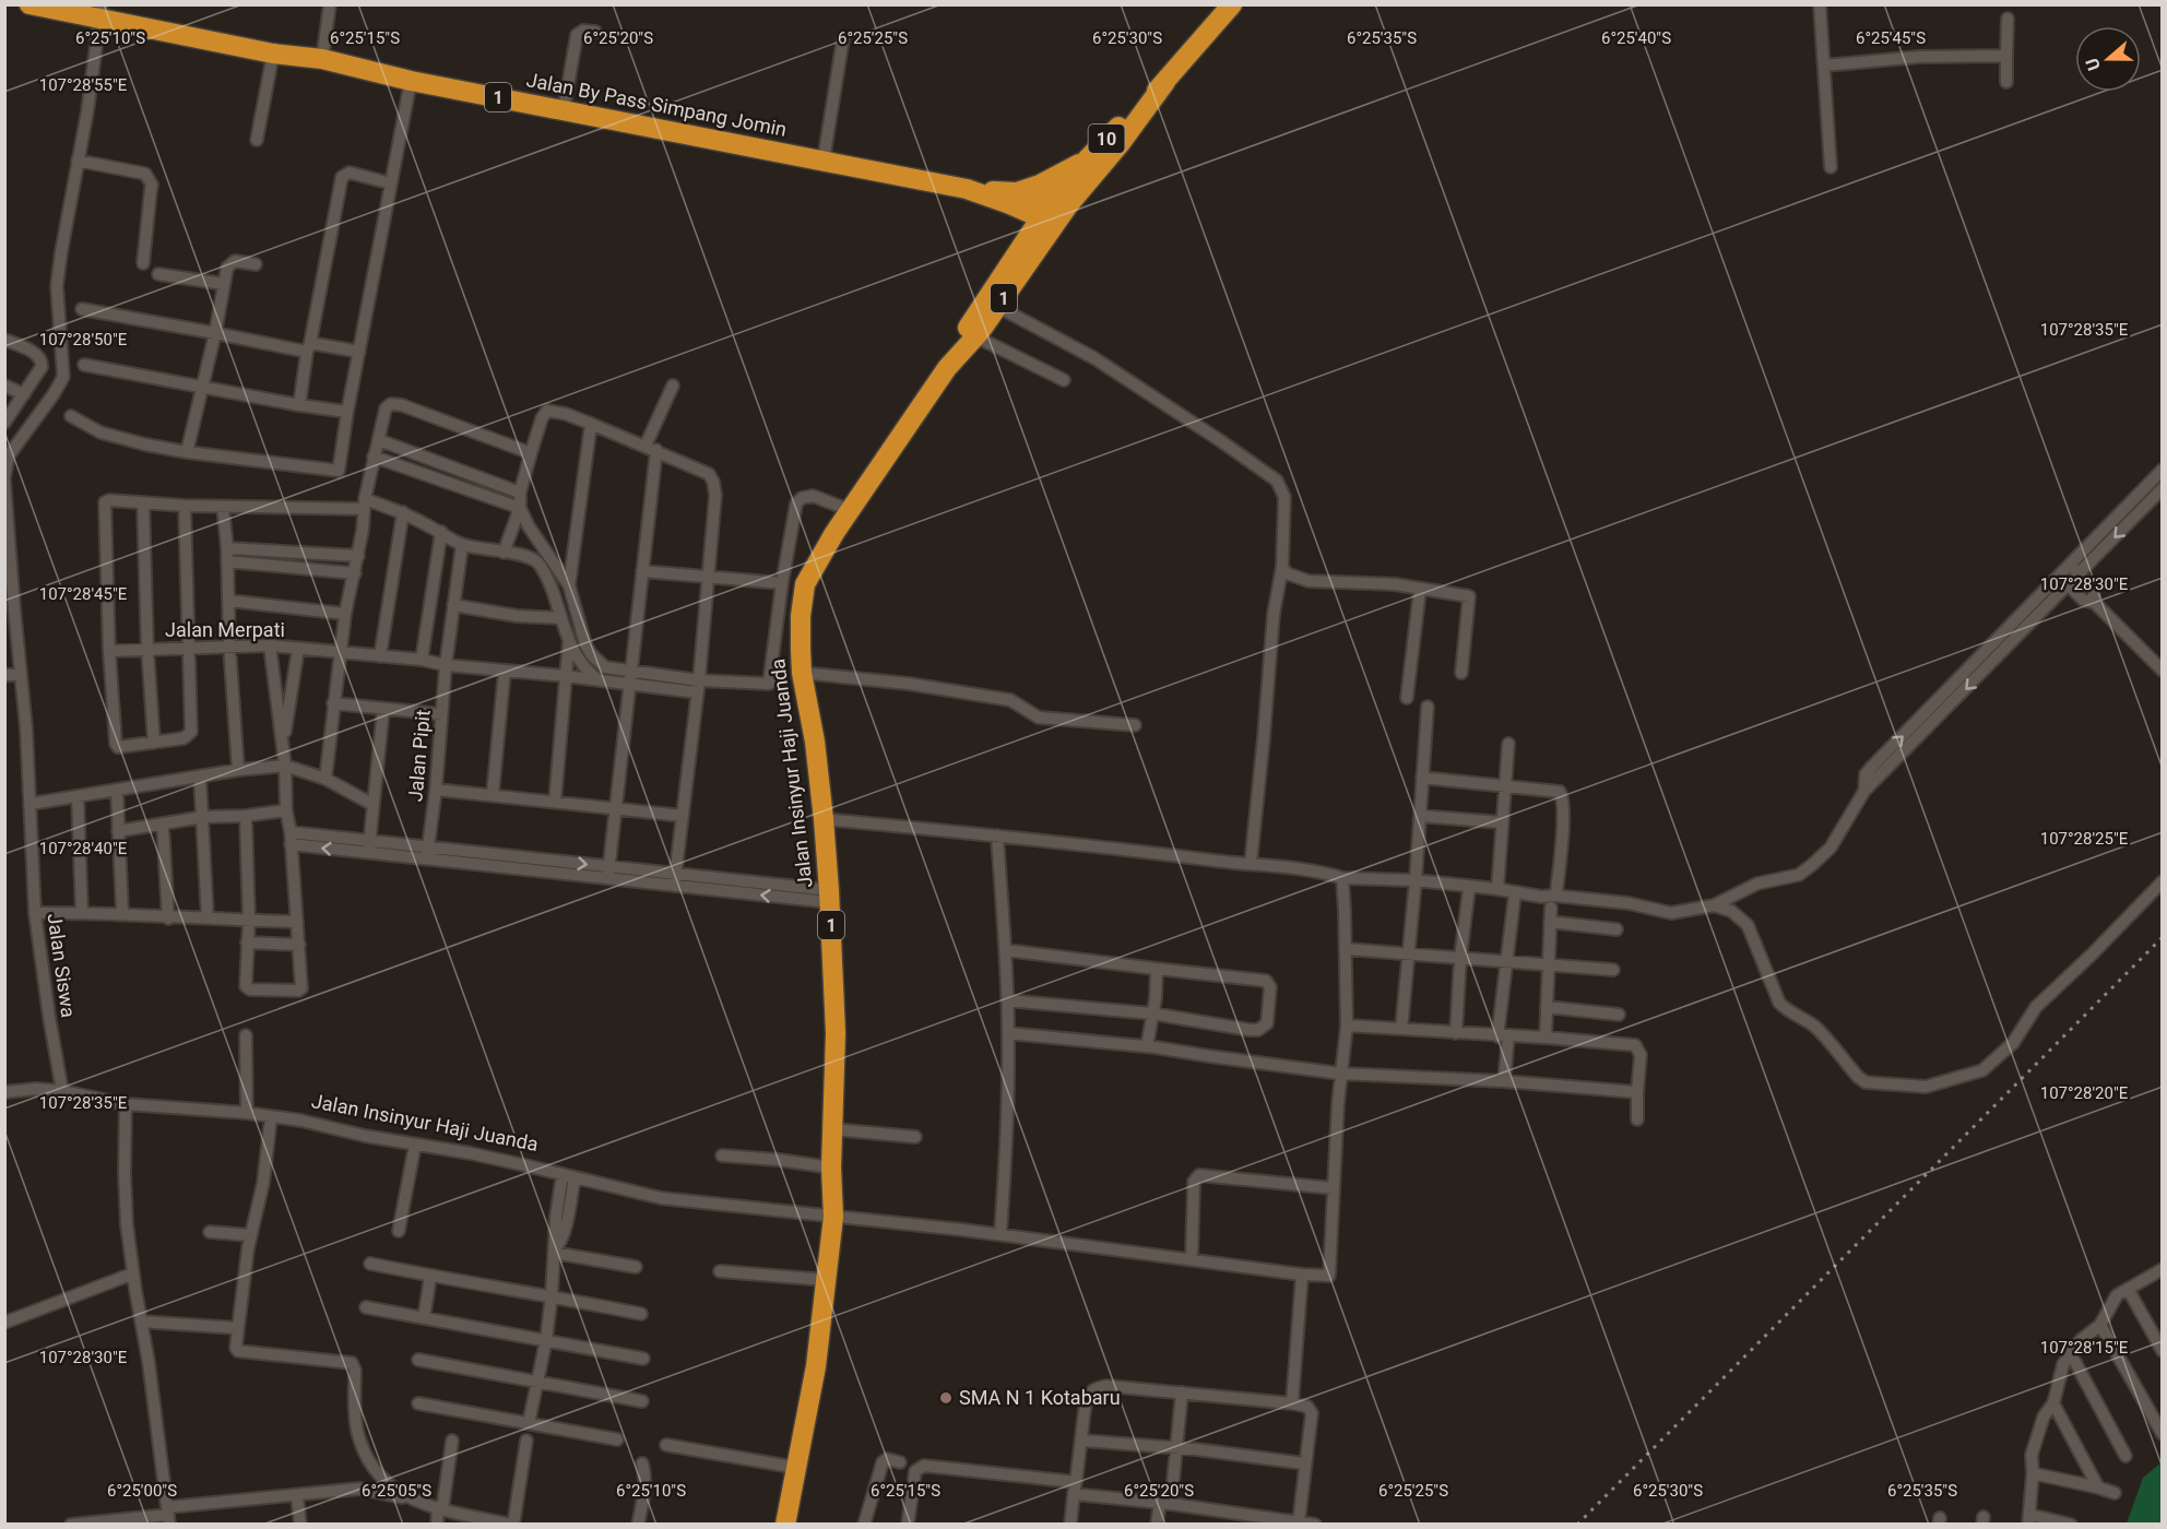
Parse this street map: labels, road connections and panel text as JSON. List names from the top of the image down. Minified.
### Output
{"streets":{"highway":["1","Jalan By Pass Simpang Jomin","10","Jalan Insinyur Haji Juanda"],"street":["Jalan Merpati","Jalan Pipit","Jalan Siswa"]},"crossings":[["Jalan By Pass Simpang Jomin","10"],["Jalan By Pass Simpang Jomin","Jalan Insinyur Haji Juanda"],["10","Jalan Insinyur Haji Juanda"],["Jalan Merpati","Jalan Pipit"],["Jalan Insinyur Haji Juanda","Jalan Siswa"]],"places":["SMA N 1 Kotabaru"],"north":"left","coordinates":["6°25'10\"S","6°25'15\"S","6°25'20\"S","6°25'25\"S","6°25'30\"S","6°25'35\"S","6°25'40\"S","6°25'45\"S","107°28'55\"E","107°28'35\"E","107°28'50\"E","107°28'30\"E","107°28'45\"E","107°28'25\"E","107°28'40\"E","107°28'20\"E","107°28'15\"E","6°25'00\"S","6°25'05\"S"]}
